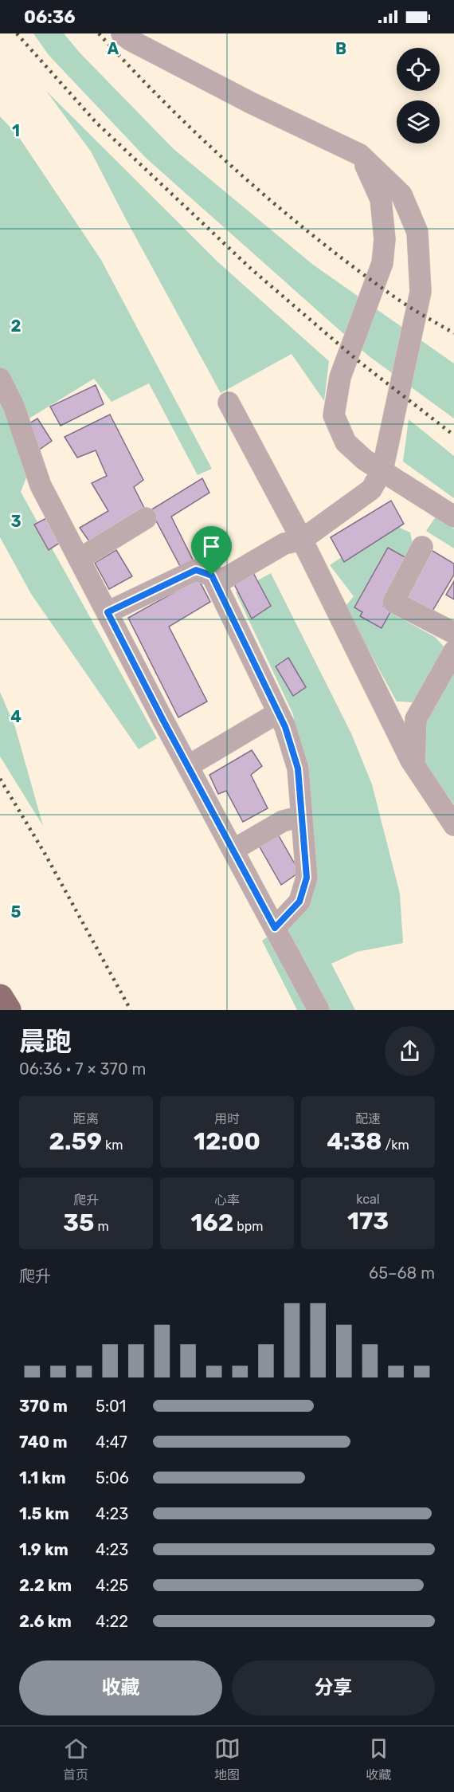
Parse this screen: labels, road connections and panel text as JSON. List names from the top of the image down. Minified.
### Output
{"page":{"status":"06:36","heading":["晨跑","06:36 · 7 × 370 m"],"stats":[["距离","2.59 km"],["用时","12:00"],["配速","4:38 /km"],["爬升","35 m"],["心率","162 bpm"],["kcal","173"]],"chart":["爬升","65–68 m"],"list":[{"name":"370 m","note":"5:01"},{"name":"740 m","note":"4:47"},{"name":"1.1 km","note":"5:06"},{"name":"1.5 km","note":"4:23"},{"name":"1.9 km","note":"4:23"},{"name":"2.2 km","note":"4:25"},{"name":"2.6 km","note":"4:22"}],"buttons":["收藏","分享"],"tabs":["首页","地图","收藏"]},"grid":{"columns":["A","B"],"rows":["1","2","3","4","5"]}}
